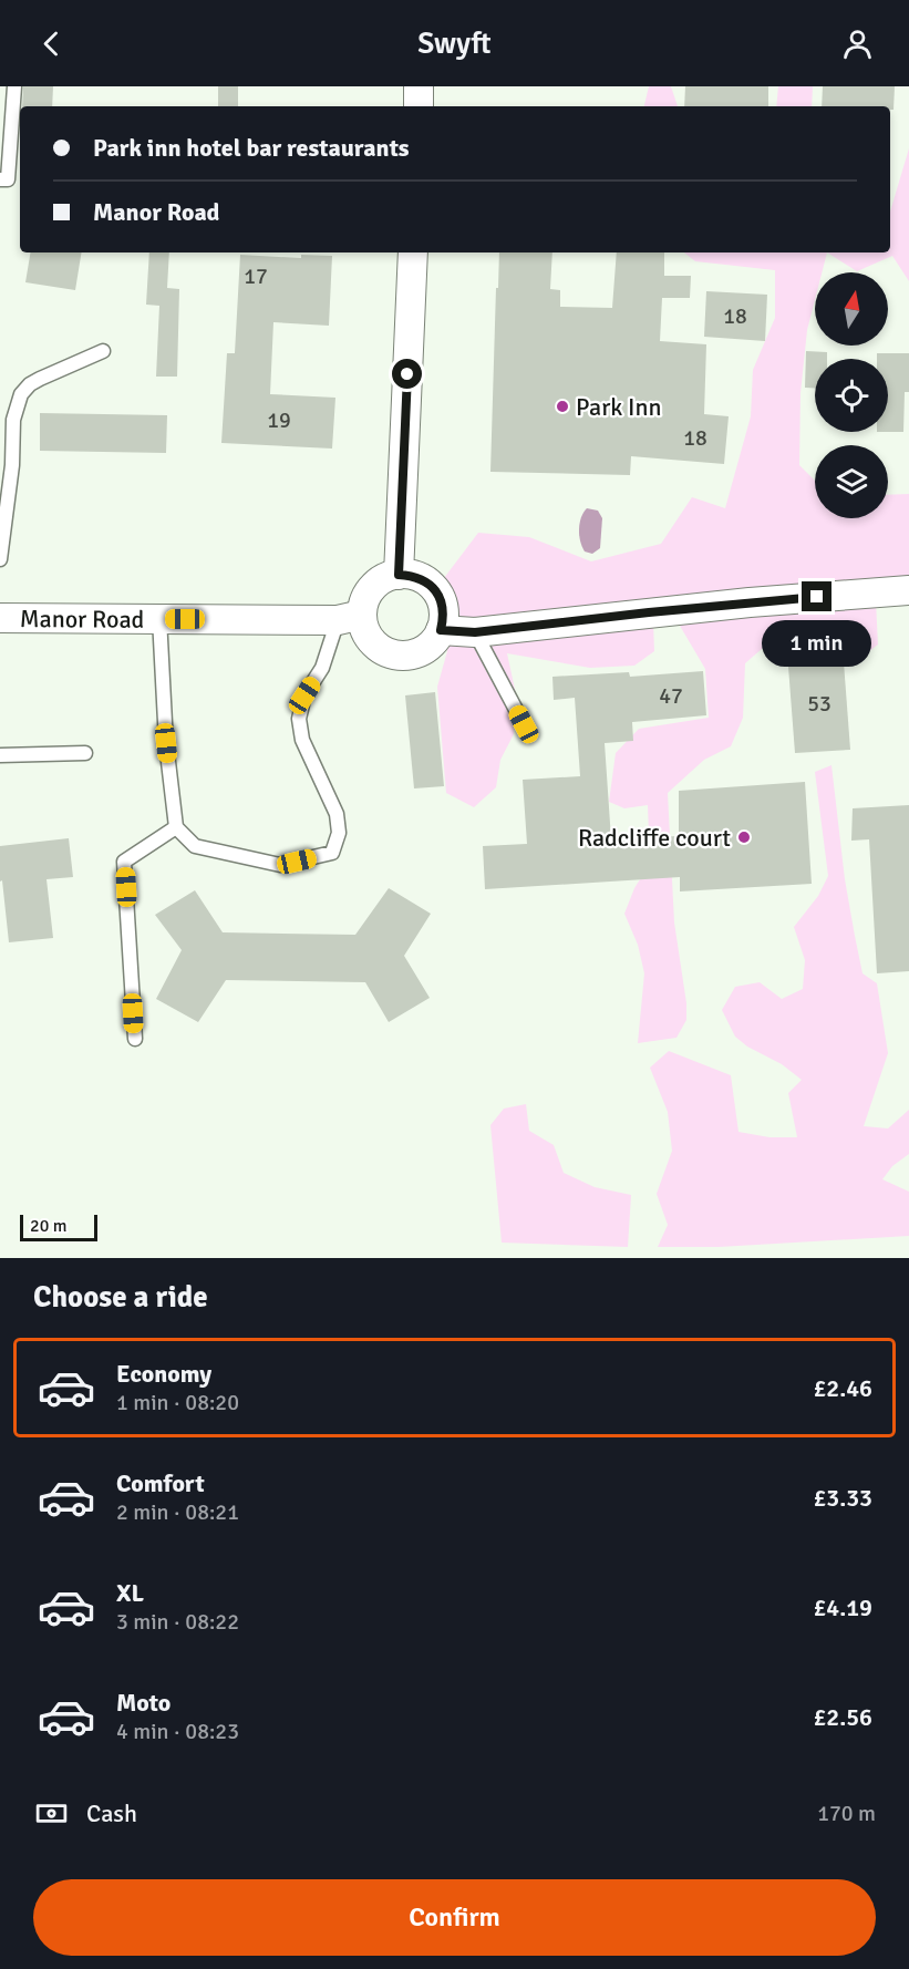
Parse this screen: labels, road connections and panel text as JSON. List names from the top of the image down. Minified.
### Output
{"streets":{"street":["Manor Road"]},"places":["Park Inn","Radcliffe court"],"house_numbers":["17","18","19","18","47","53"],"scale_bar":"20 m","north":"top","page":{"header":"Swyft","banner":["Park inn hotel bar restaurants","Manor Road"],"bubble":"1 min","scale":"20 m","heading":"Choose a ride","list":[{"name":"Economy","note":"1 min · 08:20","value":"£2.46"},{"name":"Comfort","note":"2 min · 08:21","value":"£3.33"},{"name":"XL","note":"3 min · 08:22","value":"£4.19"},{"name":"Moto","note":"4 min · 08:23","value":"£2.56"}],"pay":["Cash","170 m"],"buttons":"Confirm"}}
